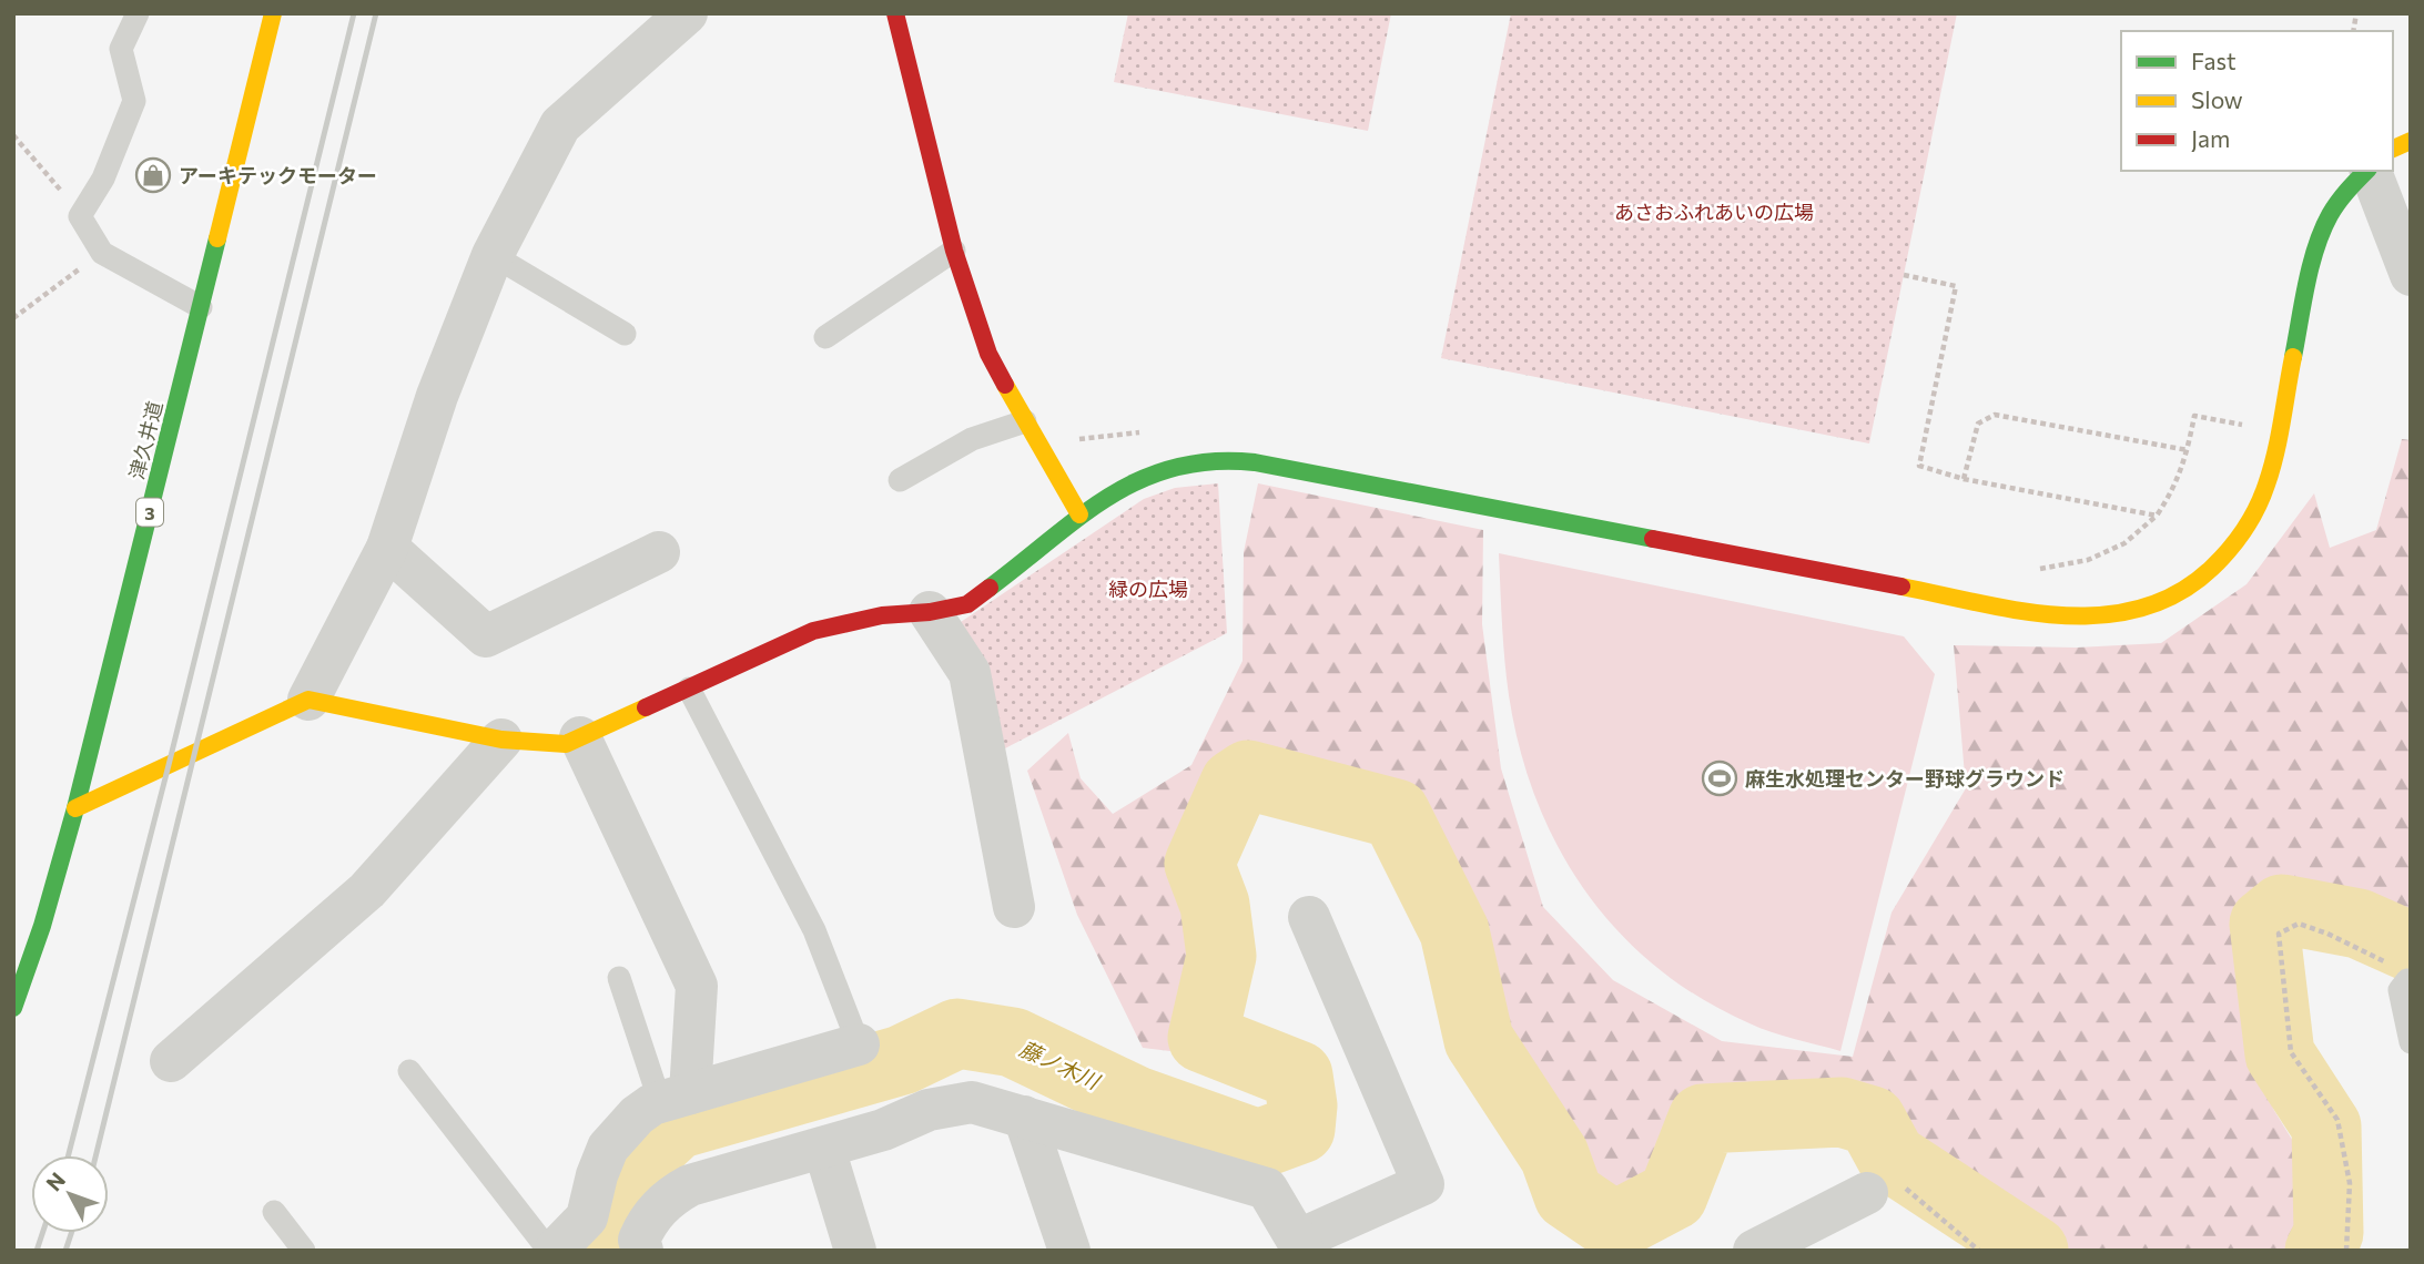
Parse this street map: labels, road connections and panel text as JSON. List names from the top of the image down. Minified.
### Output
{"streets":{"street":["津久井道","3"]},"water":["藤ノ木川"],"parks":["あさおふれあいの広場","緑の広場"],"places":{"shop":["アーキテックモーター"],"sports":["麻生水処理センター野球グラウンド"]},"legend":["Fast","Slow","Jam"],"north":"top left"}
